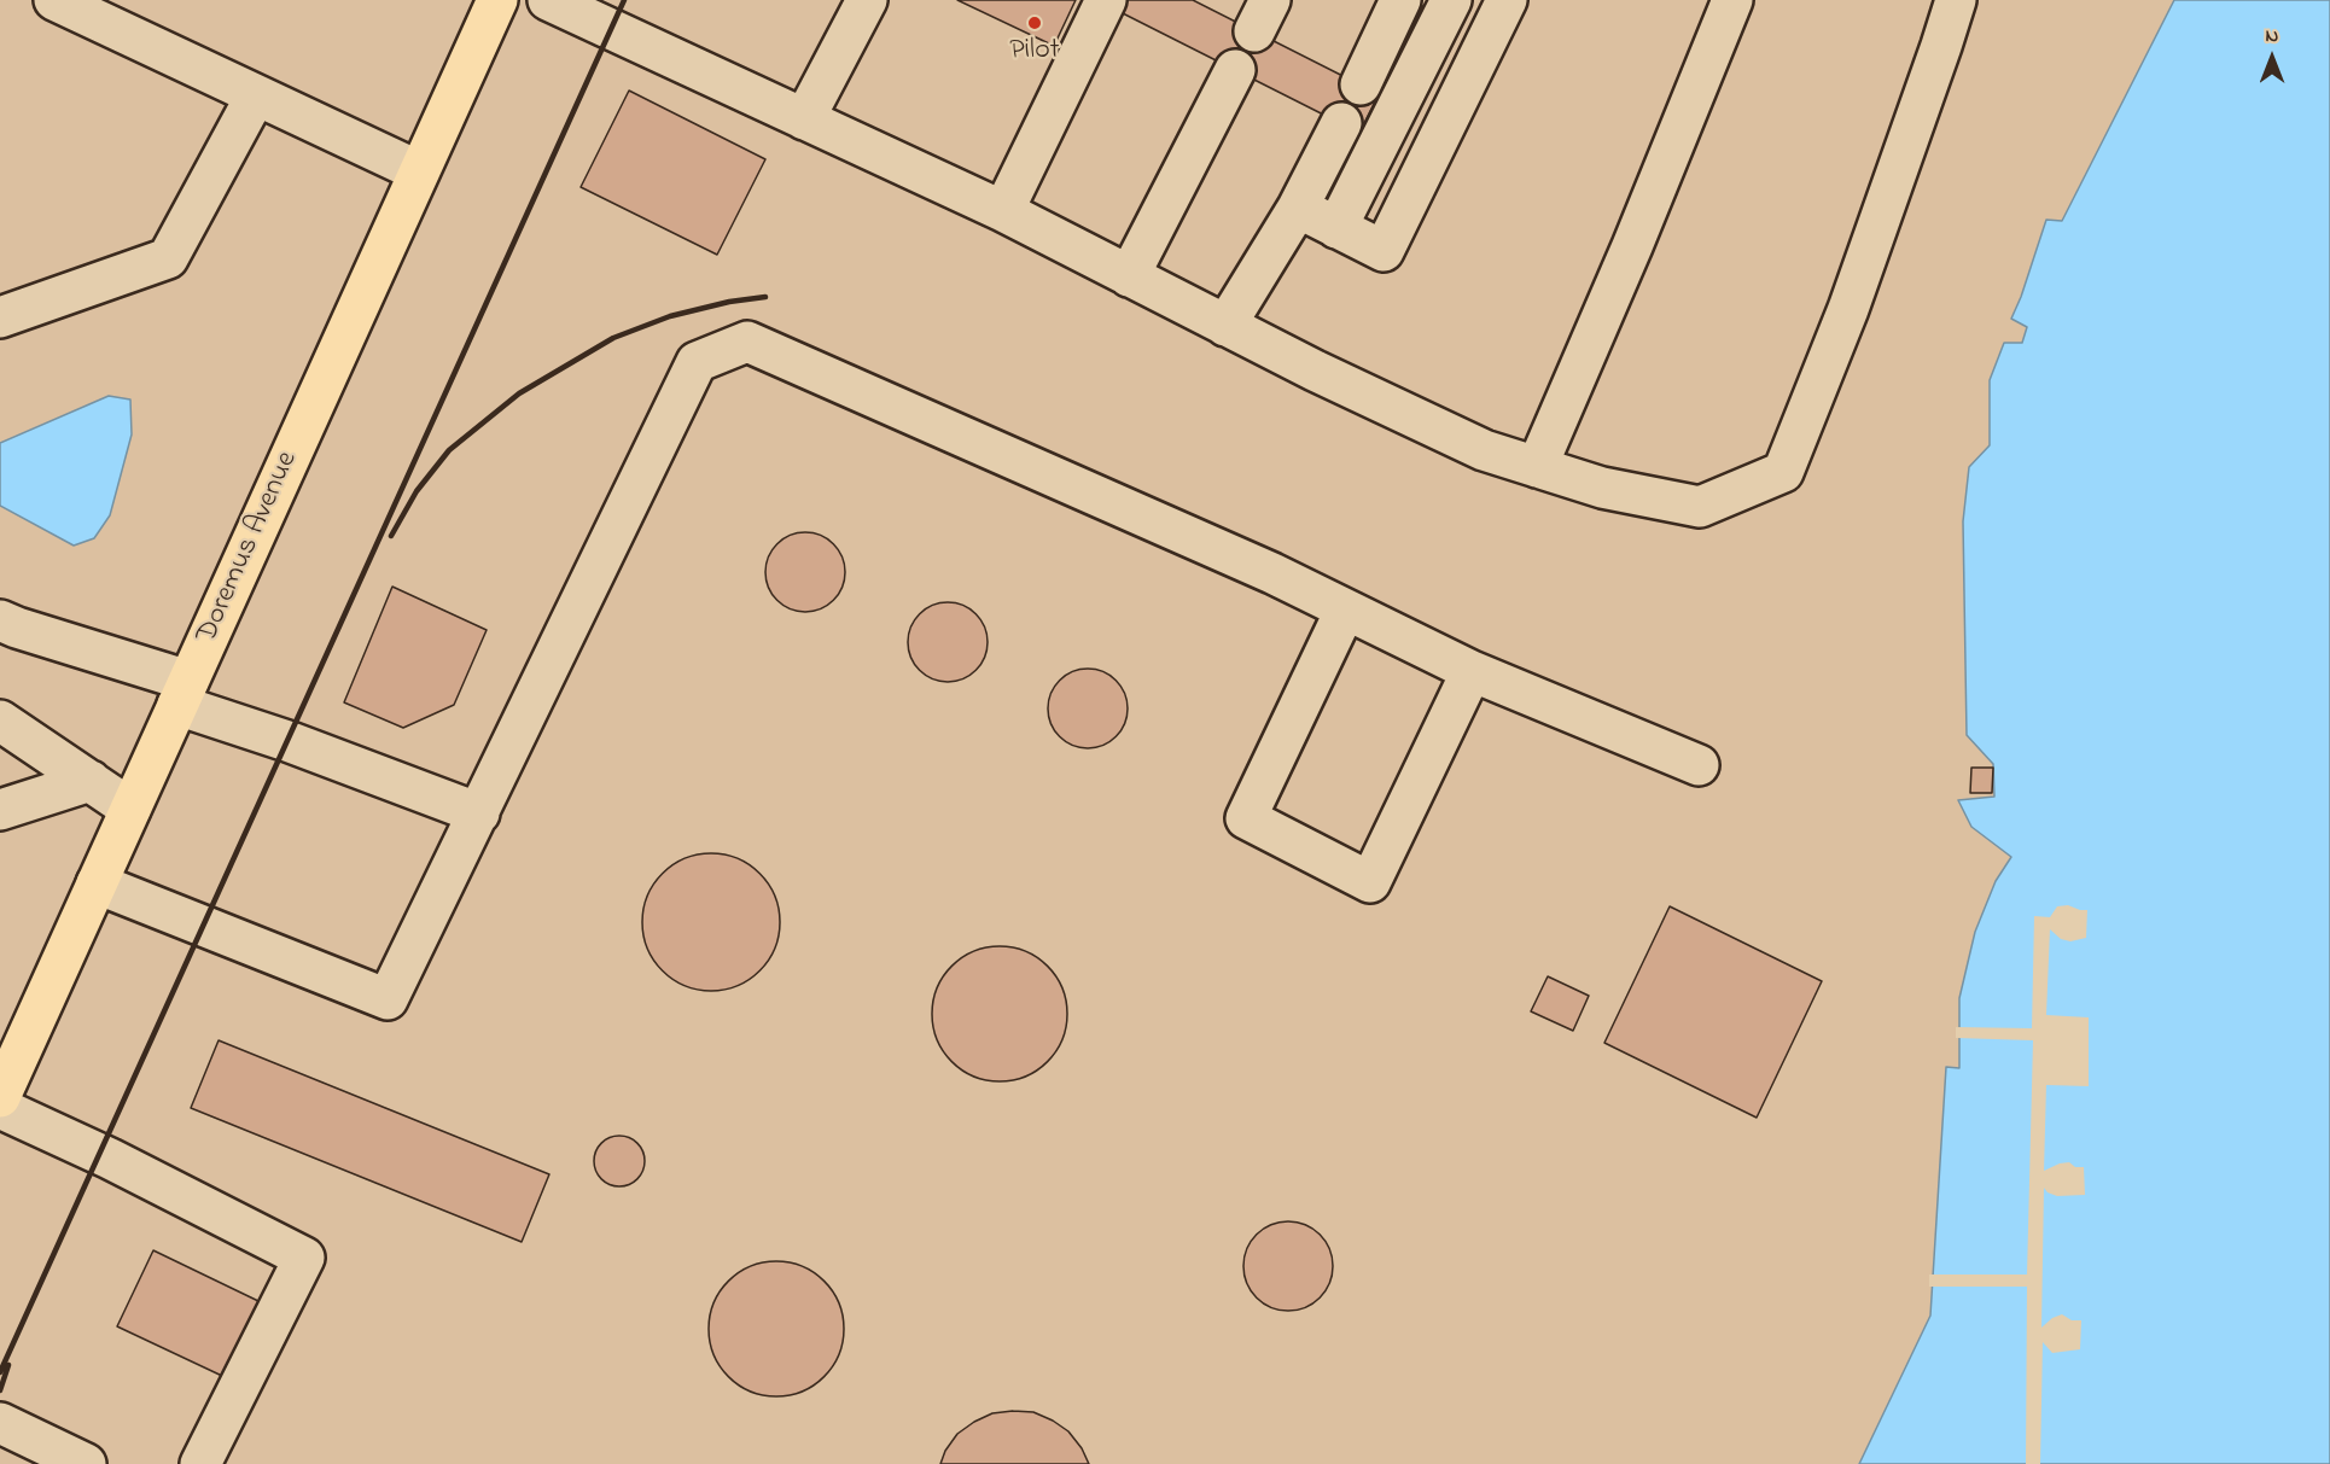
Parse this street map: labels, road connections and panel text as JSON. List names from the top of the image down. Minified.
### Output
{"streets":{"main road":["Doremus Avenue"]},"places":["Pilot"],"north":"top"}
